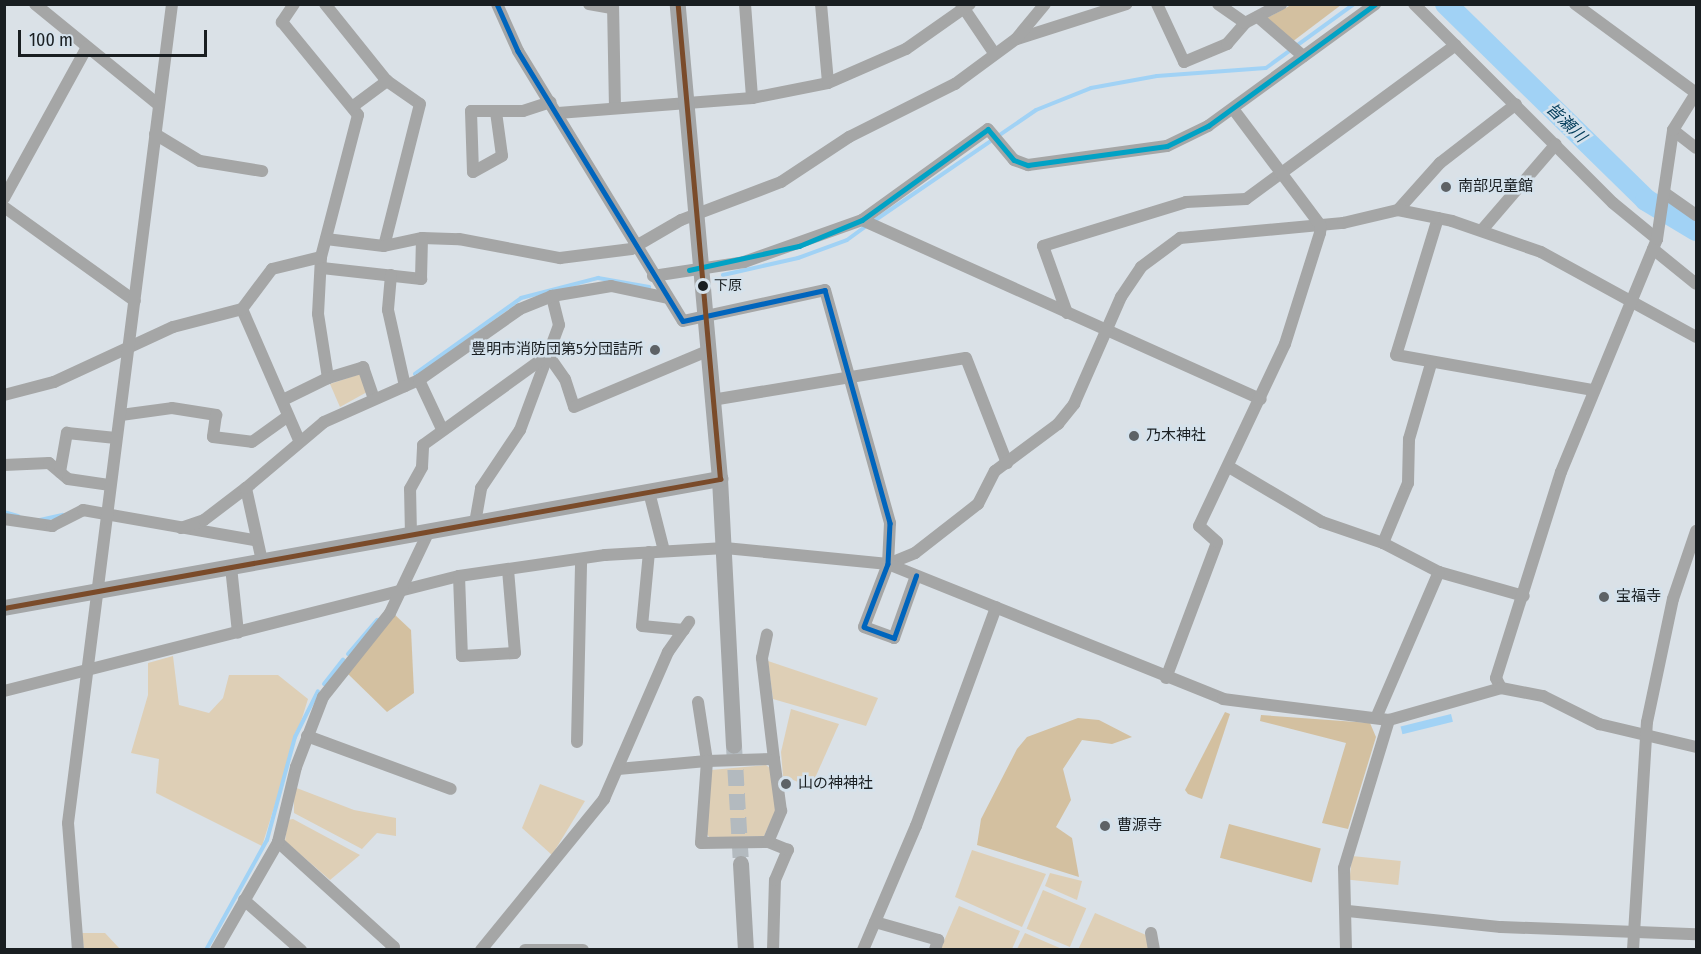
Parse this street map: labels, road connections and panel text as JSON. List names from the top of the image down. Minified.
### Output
{"water":["皆瀬川"],"places":["南部児童館","下原","豊明市消防団第5分団詰所","乃木神社","宝福寺","山の神神社","曹源寺"],"scale_bar":"100 m"}
